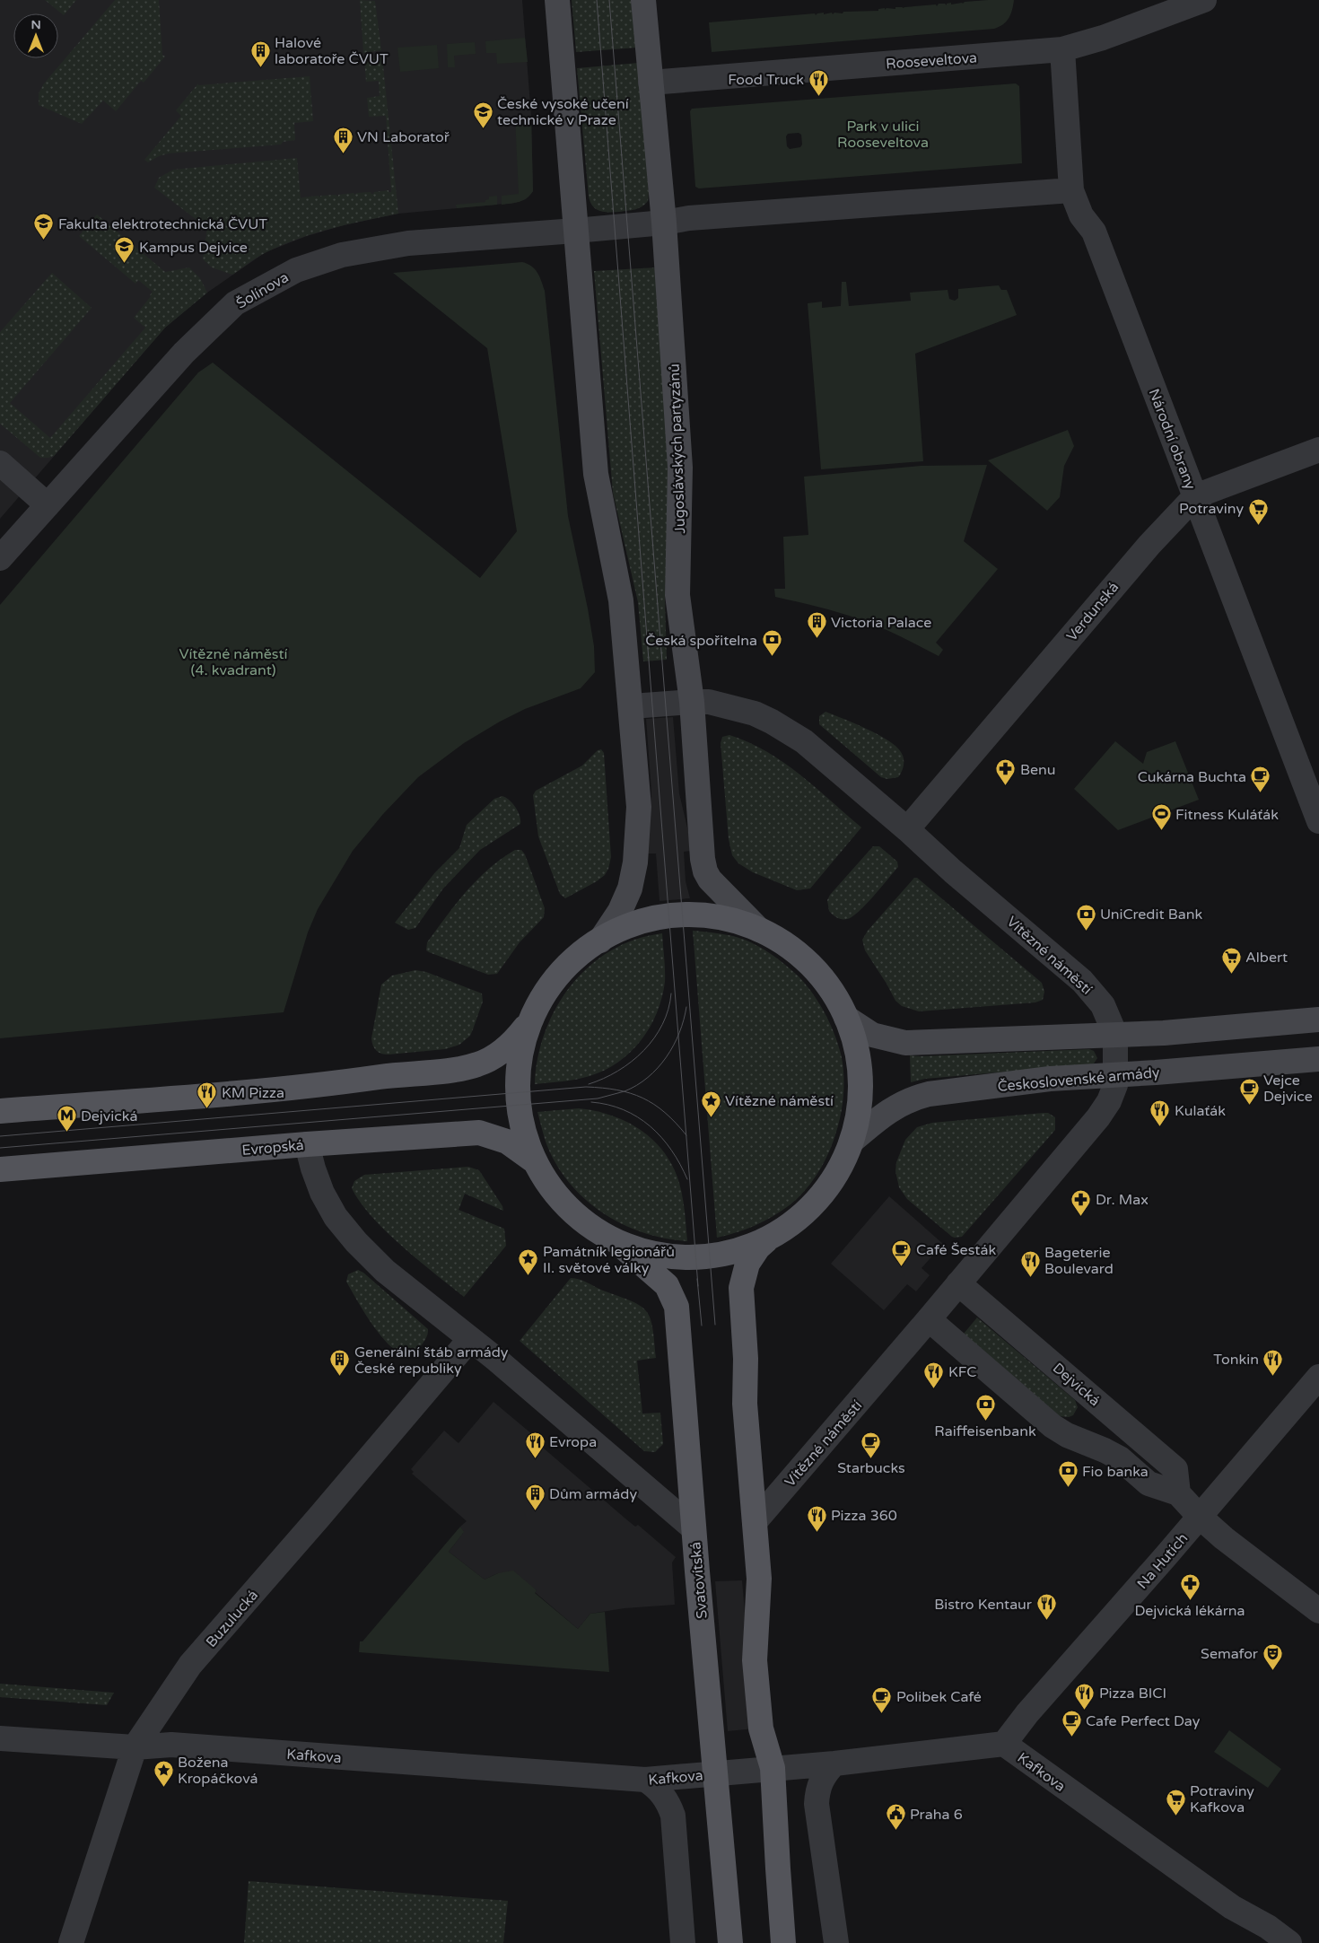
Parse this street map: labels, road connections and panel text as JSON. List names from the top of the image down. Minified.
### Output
{"streets":{"main road":["Jugoslávských partyzánů","Československé armády","Evropská","Svatovítská"],"street":["Rooseveltova","Šolínova","Národní obrany","Verdunská","Vítězné náměstí","Dejvická","Na Hutích","Buzulucká","Kafkova"]},"crossings":[["Rooseveltova","Národní obrany"],["Rooseveltova","Jugoslávských partyzánů"],["Šolínova","Jugoslávských partyzánů"],["Národní obrany","Verdunská"],["Jugoslávských partyzánů","Vítězné náměstí"],["Verdunská","Vítězné náměstí"],["Vítězné náměstí","Československé armády"],["Vítězné náměstí","Dejvická"],["Na Hutích","Kafkova"],["Svatovítská","Kafkova"],["Buzulucká","Kafkova"]],"parks":["Park v ulici Rooseveltova","Vítězné náměstí (4. kvadrant)"],"places":{"building":["Halové laboratoře ČVUT","VN Laboratoř","Victoria Palace","Generální štáb armády České republiky","Dům armády"],"restaurant":["Food Truck","KM Pizza","Kulaťák","Bageterie Boulevard","Tonkin","KFC","Evropa","Pizza 360","Bistro Kentaur","Pizza BICI"],"school or university":["České vysoké učení technické v Praze","Fakulta elektrotechnická ČVUT","Kampus Dejvice"],"supermarket":["Potraviny","Albert","Potraviny Kafkova"],"bank":["Česká spořitelna","UniCredit Bank","Raiffeisenbank","Fio banka"],"pharmacy":["Benu","Dr. Max","Dejvická lékárna"],"cafe":["Cukárna Buchta","Vejce Dejvice","Café Šesták","Starbucks","Polibek Café","Cafe Perfect Day"],"sports":["Fitness Kuláťák"],"place":["Vítězné náměstí","Památník legionářů II. světové války","Božena Kropáčková"],"metro station":["Dejvická"],"theatre":["Semafor"],"public building":["Praha 6"]},"north":"top"}
